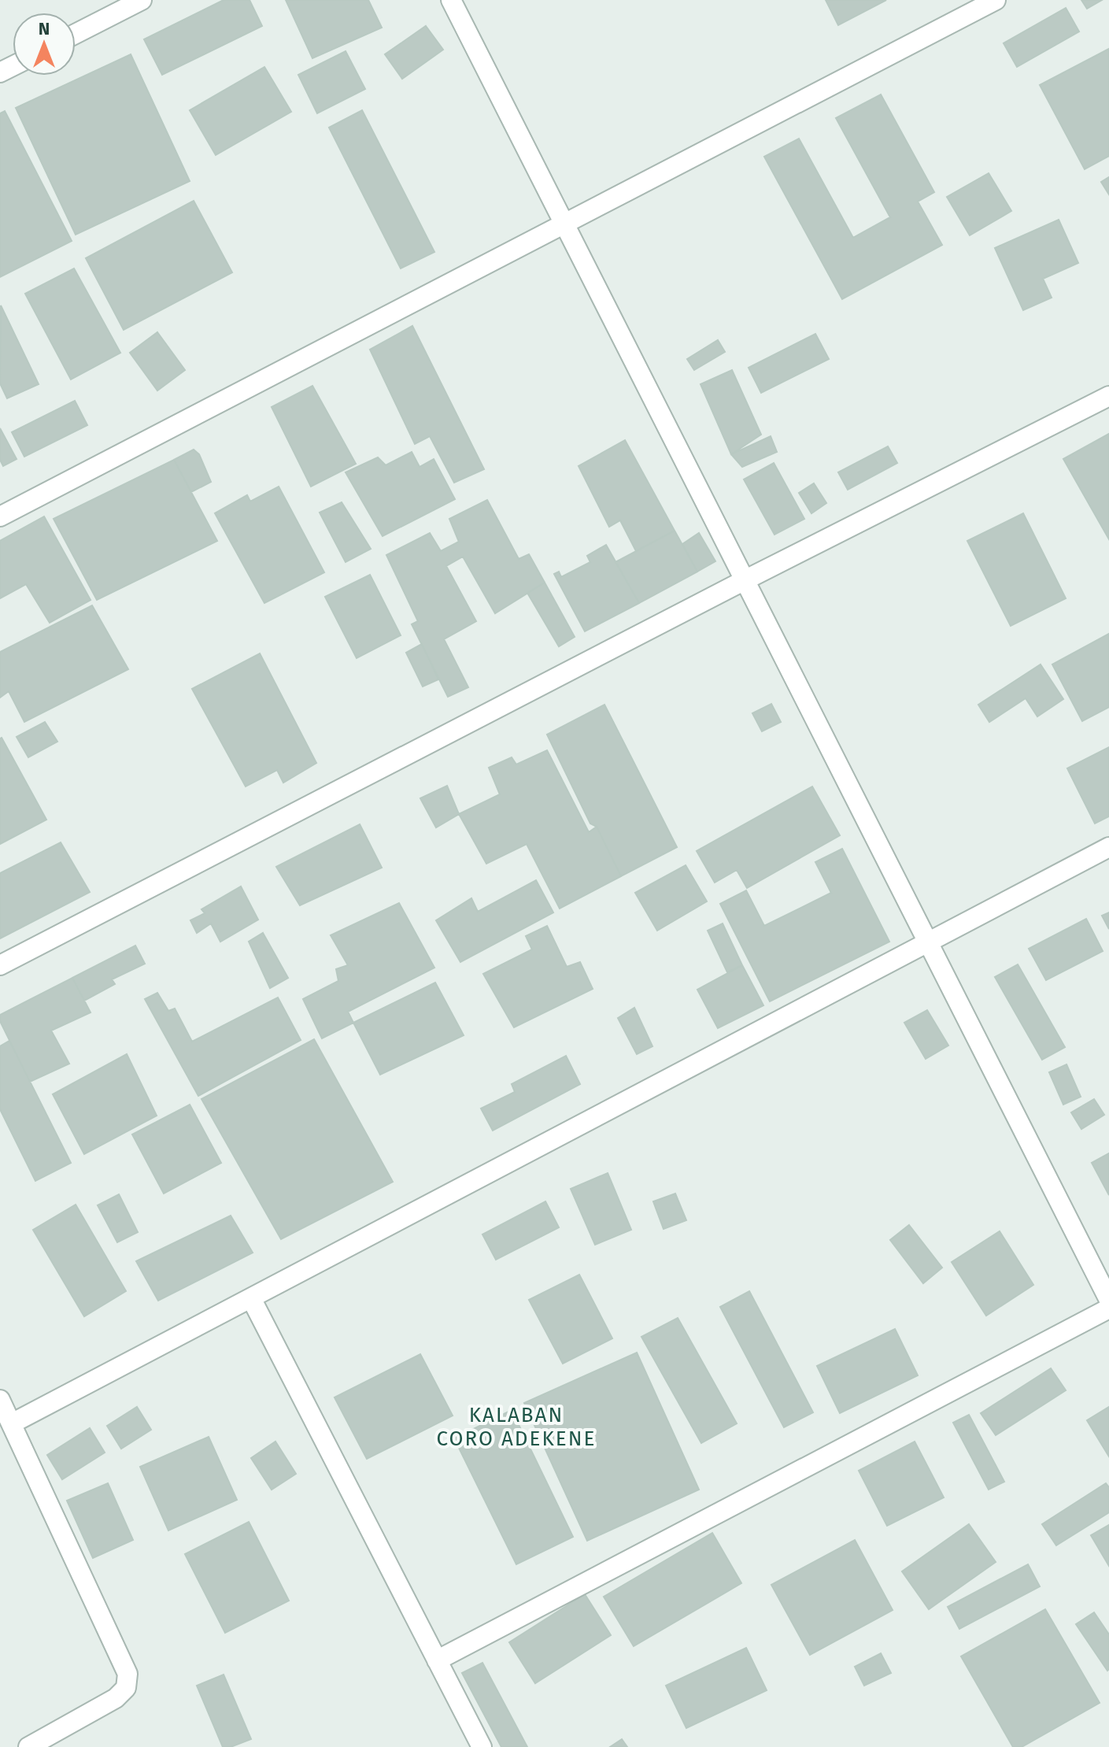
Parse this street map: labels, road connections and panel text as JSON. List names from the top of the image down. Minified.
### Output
{"districts":["KALABAN CORO ADEKENE"],"north":"top"}
